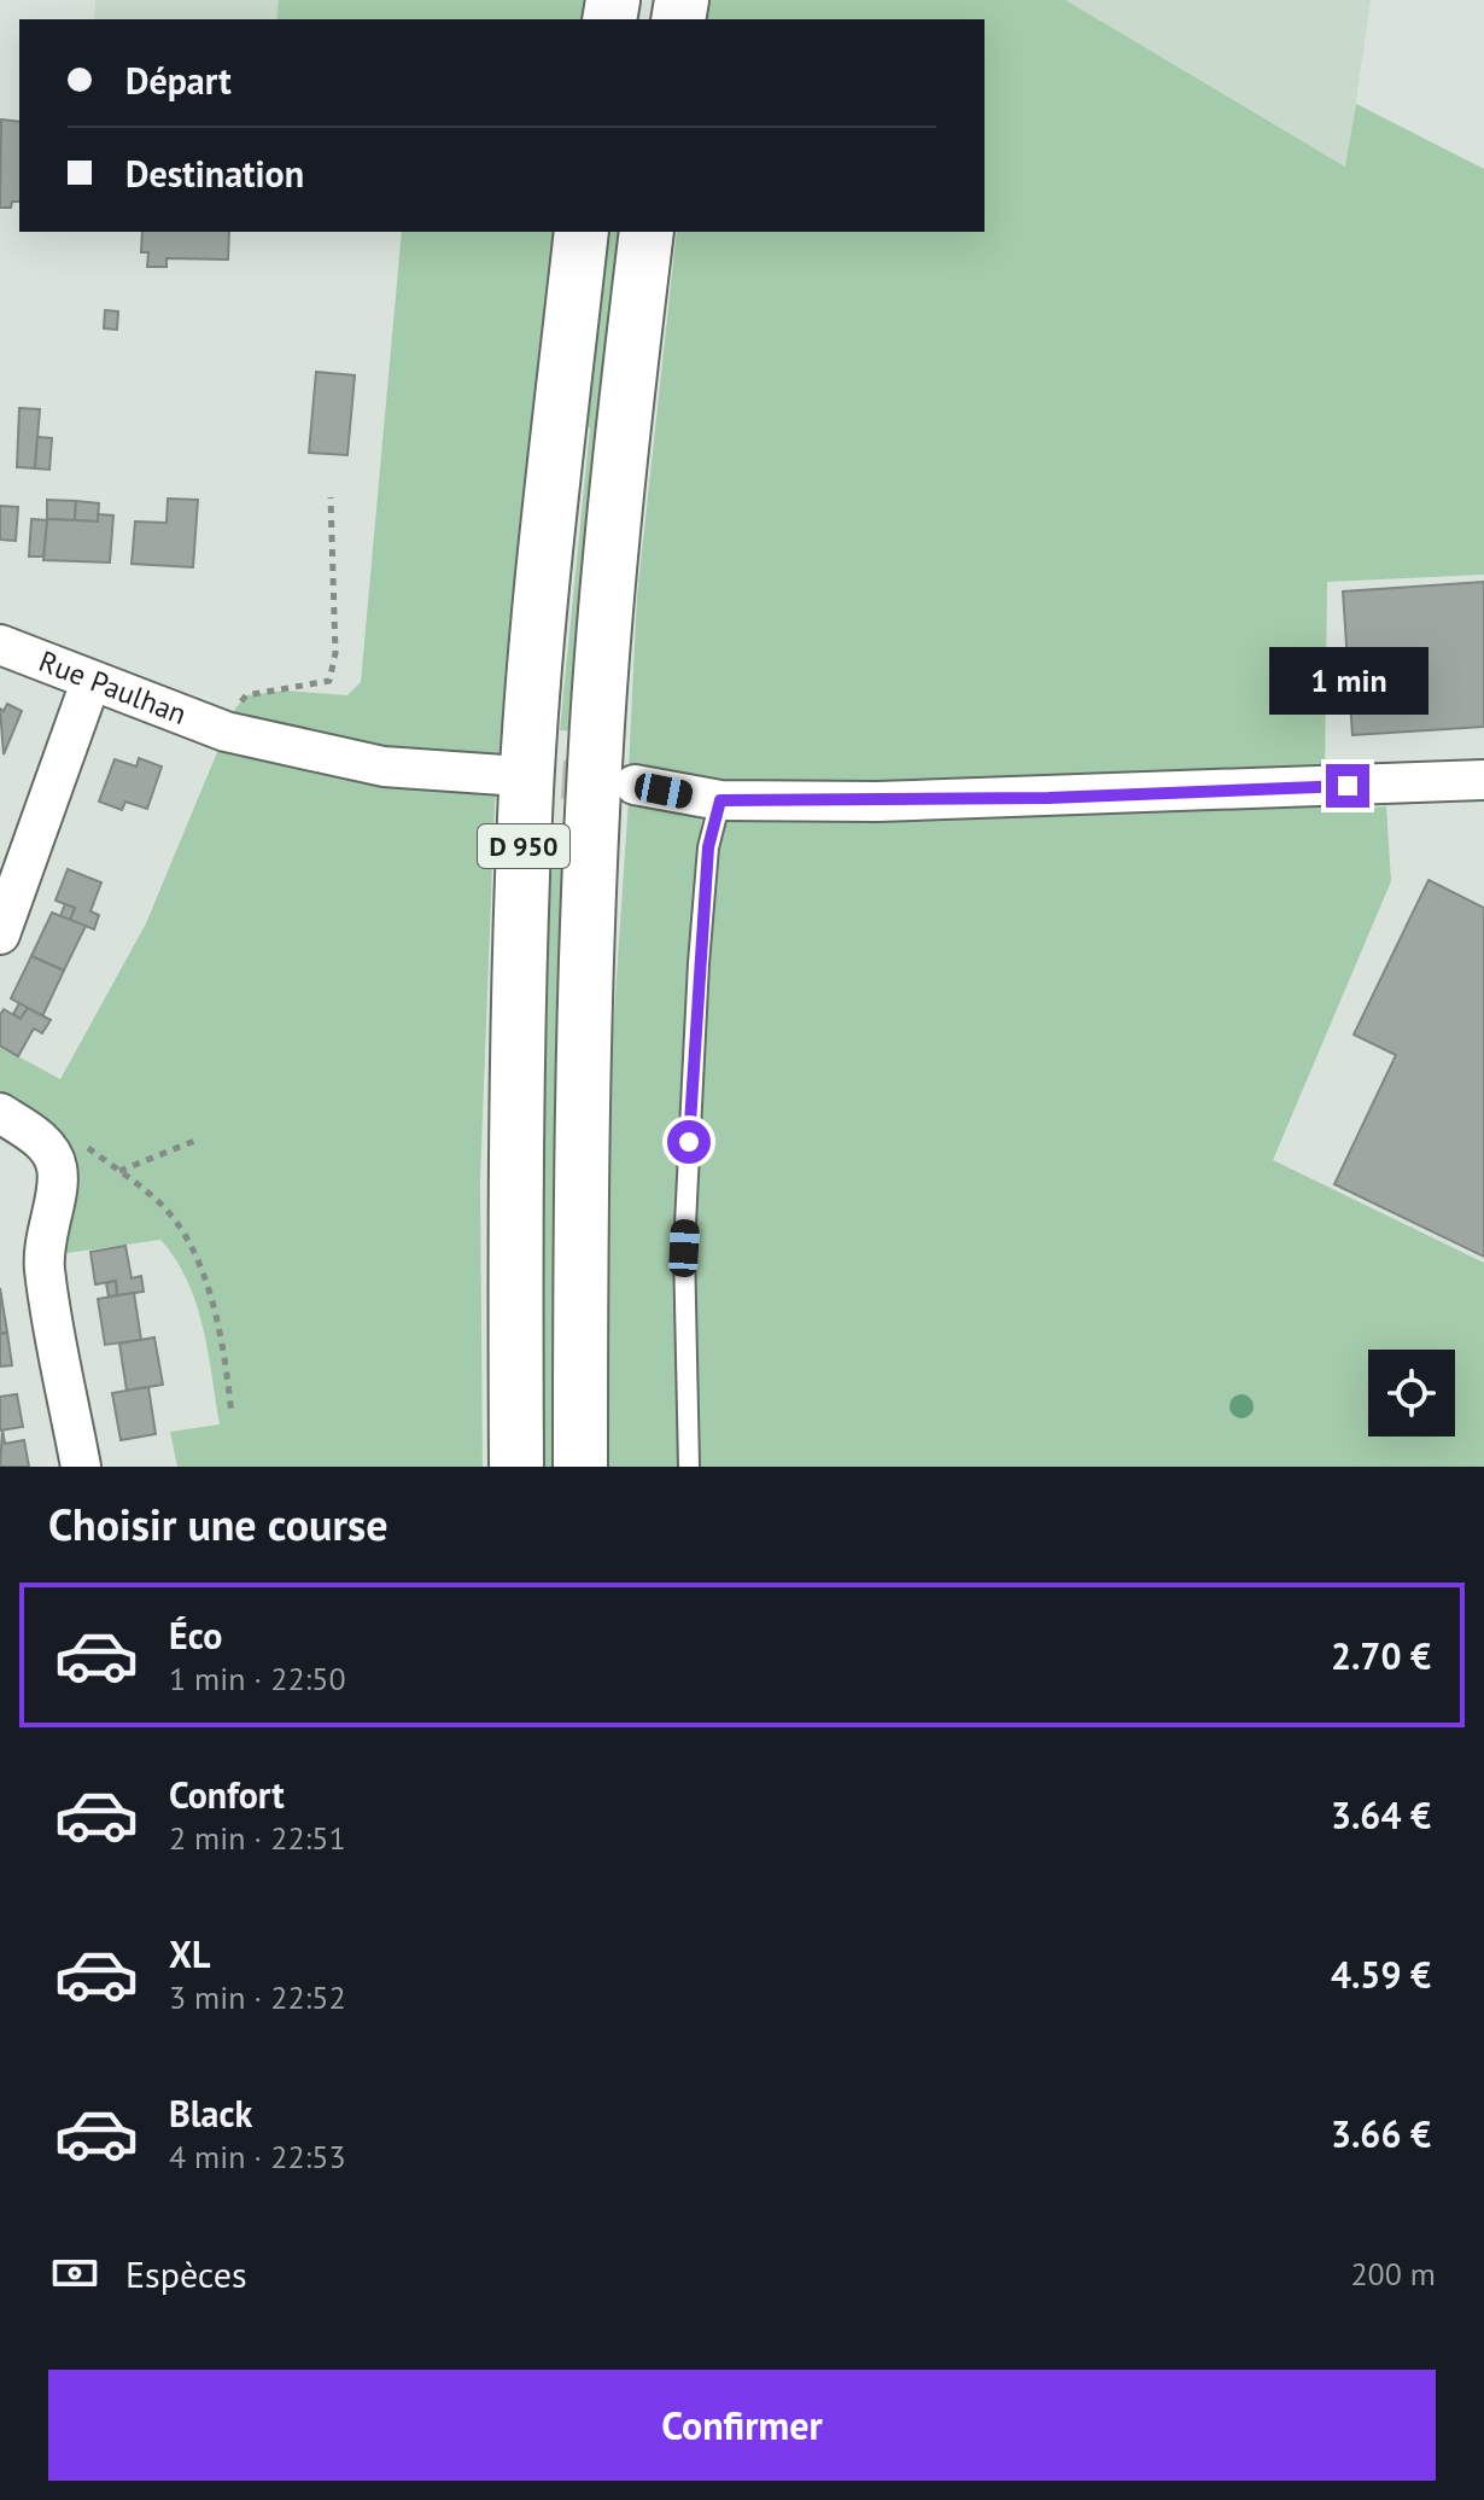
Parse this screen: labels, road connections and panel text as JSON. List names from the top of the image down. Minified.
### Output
{"streets":{"highway":["D 950"],"street":["Rue Paulhan"]},"page":{"banner":["Départ","Destination"],"bubble":"1 min","heading":"Choisir une course","list":[{"name":"Éco","note":"1 min · 22:50","value":"2.70 €"},{"name":"Confort","note":"2 min · 22:51","value":"3.64 €"},{"name":"XL","note":"3 min · 22:52","value":"4.59 €"},{"name":"Black","note":"4 min · 22:53","value":"3.66 €"}],"pay":["Espèces","200 m"],"buttons":"Confirmer"}}
